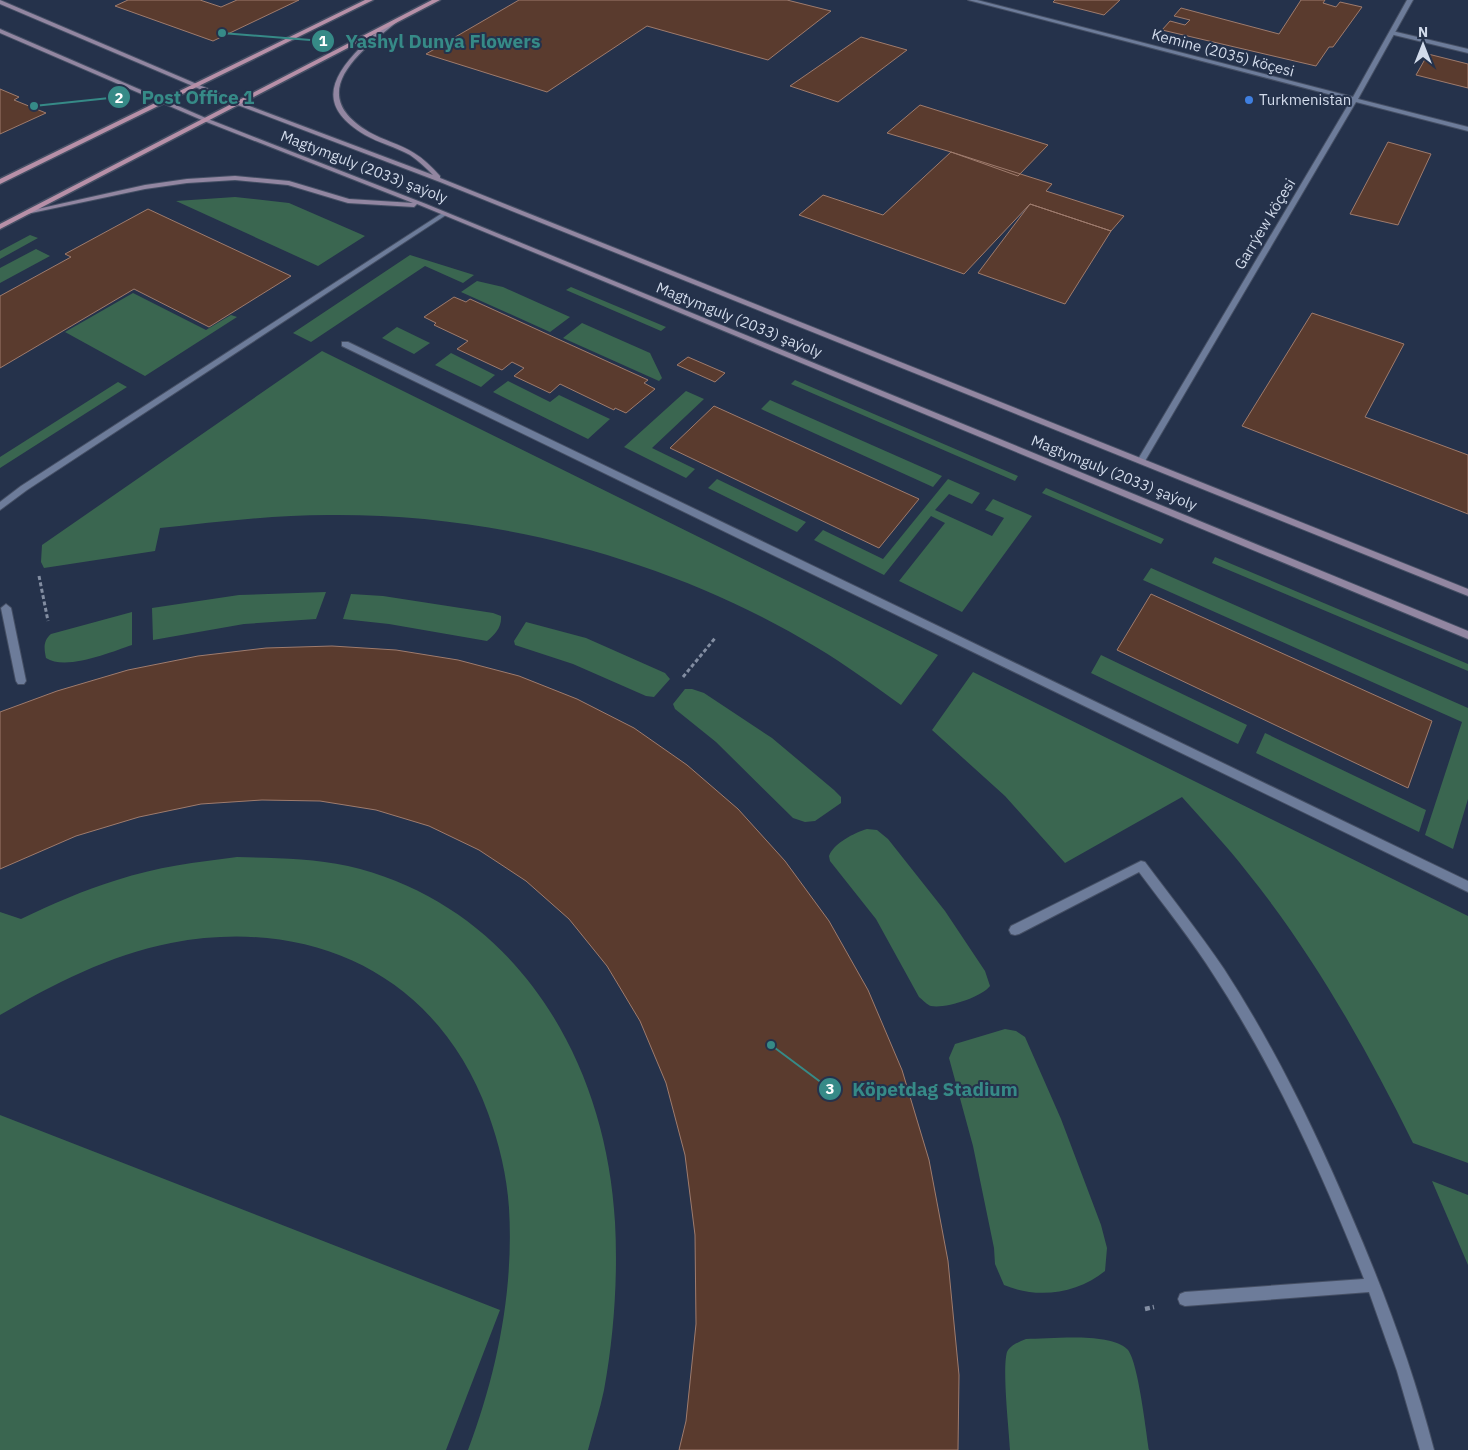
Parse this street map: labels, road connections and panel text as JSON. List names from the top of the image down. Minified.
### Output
{"streets":{"main road":["Magtymguly (2033) şaýoly"],"street":["Kemine (2035) köçesi","Garrýew köçesi"]},"crossings":[["Kemine (2035) köçesi","Garrýew köçesi"],["Magtymguly (2033) şaýoly","Garrýew köçesi"]],"places":["Yashyl Dunya Flowers","Turkmenistan","Post Office 1","Köpetdag Stadium"],"north":"top"}
